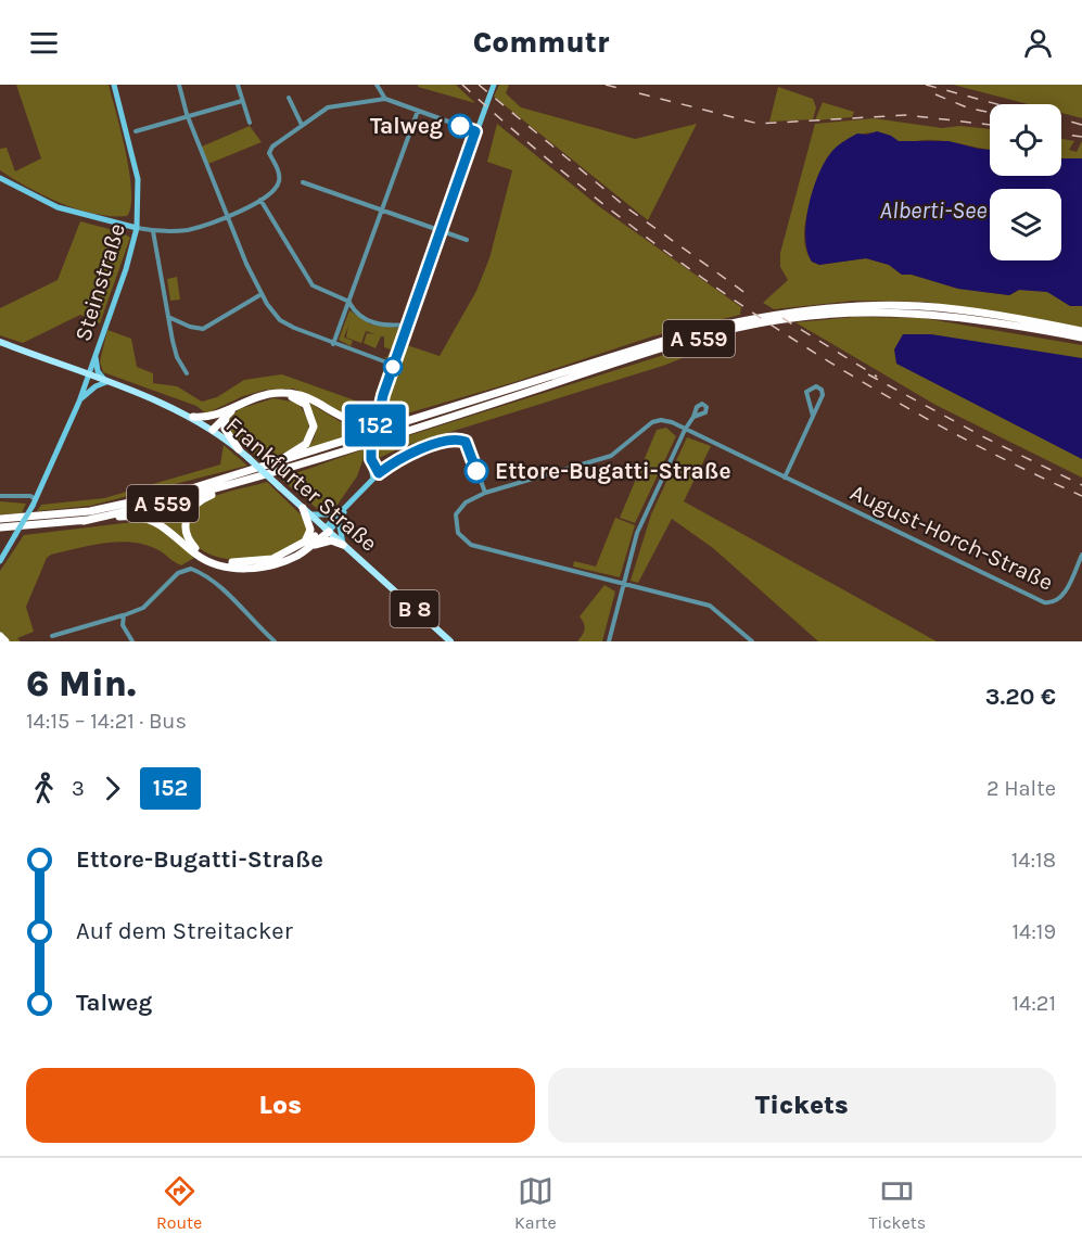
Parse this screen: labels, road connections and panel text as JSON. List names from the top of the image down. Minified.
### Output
{"streets":{"highway":["A 559"],"main road":["Frankfurter Straße","B 8"],"street":["Steinstraße","August-Horch-Straße"]},"crossings":[["Steinstraße","Frankfurter Straße"]],"water":["Alberti-See"],"places":["Talweg","Ettore-Bugatti-Straße"],"lines":["bus line 152"],"page":{"header":"Commutr","on_map":"152","heading":["6 Min.","14:15 – 14:21 · Bus","3.20 €"],"legs":["3","152","2 Halte"],"list":[{"name":"Ettore-Bugatti-Straße","value":"14:18"},{"name":"Auf dem Streitacker","value":"14:19"},{"name":"Talweg","value":"14:21"}],"buttons":["Los","Tickets"],"tabs":["Route","Karte","Tickets"]}}
